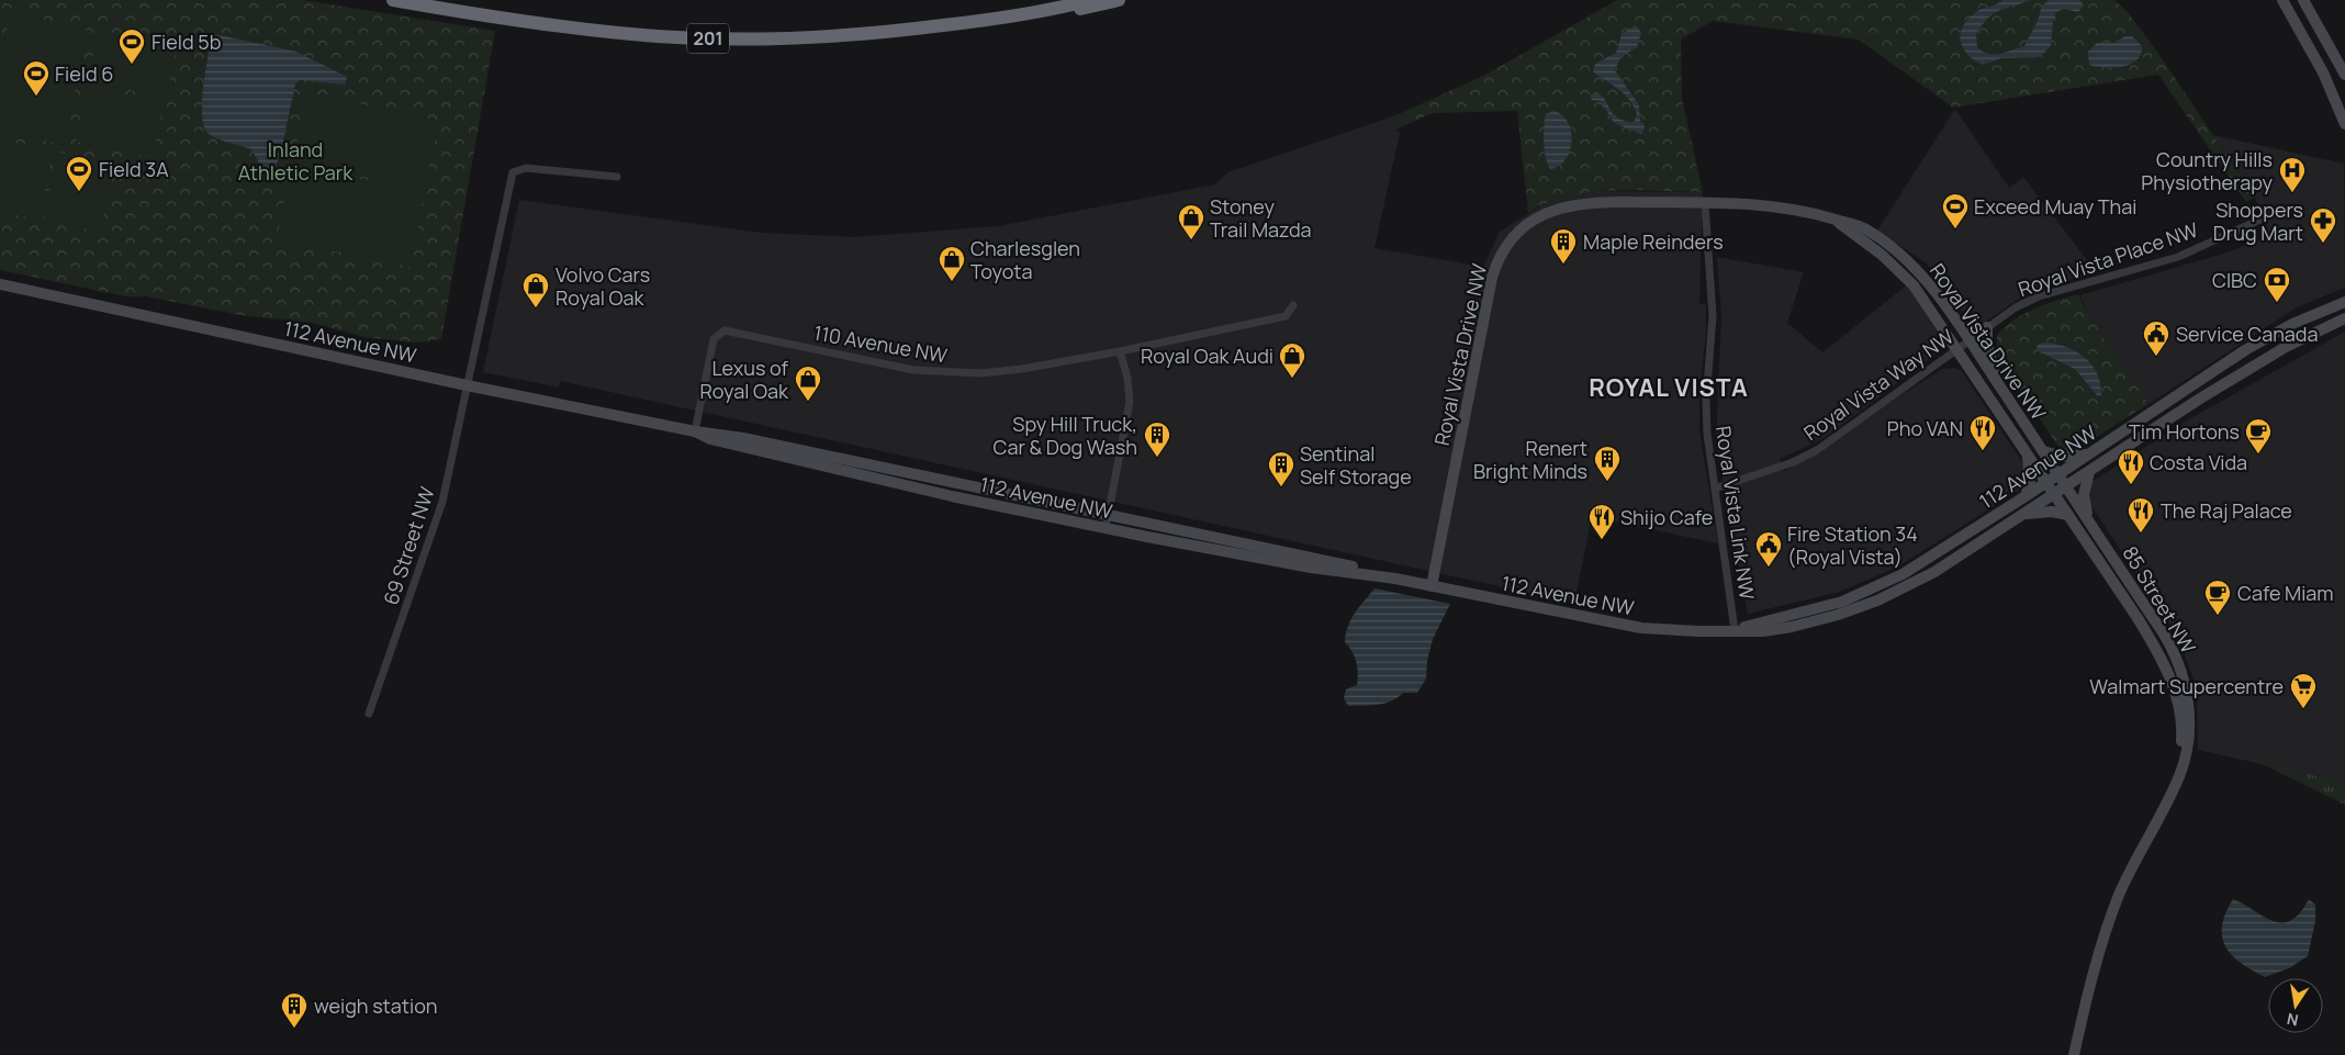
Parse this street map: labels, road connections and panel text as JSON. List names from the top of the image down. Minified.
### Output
{"streets":{"highway":["201"],"street":["Royal Vista Place NW","112 Avenue NW","Royal Vista Drive NW","110 Avenue NW","Royal Vista Way NW","Royal Vista Link NW","69 Street NW","85 Street NW"]},"crossings":[["Royal Vista Place NW","Royal Vista Drive NW"],["Royal Vista Place NW","Royal Vista Way NW"],["112 Avenue NW","Royal Vista Drive NW"],["112 Avenue NW","110 Avenue NW"],["112 Avenue NW","Royal Vista Link NW"],["112 Avenue NW","69 Street NW"],["112 Avenue NW","85 Street NW"],["Royal Vista Drive NW","Royal Vista Way NW"],["Royal Vista Drive NW","Royal Vista Link NW"],["Royal Vista Drive NW","85 Street NW"],["Royal Vista Way NW","Royal Vista Link NW"]],"districts":["ROYAL VISTA"],"parks":["Inland Athletic Park"],"places":{"sports":["Field 5b","Field 6","Field 3A","Exceed Muay Thai"],"hospital":["Country Hills Physiotherapy"],"shop":["Stoney Trail Mazda","Charlesglen Toyota","Volvo Cars Royal Oak","Royal Oak Audi","Lexus of Royal Oak"],"pharmacy":["Shoppers Drug Mart"],"building":["Maple Reinders","Spy Hill Truck, Car & Dog Wash","Renert Bright Minds","Sentinal Self Storage","weigh station"],"bank":["CIBC"],"public building":["Service Canada","Fire Station 34 (Royal Vista)"],"restaurant":["Pho VAN","Costa Vida","The Raj Palace","Shijo Cafe"],"cafe":["Tim Hortons","Cafe Miam"],"supermarket":["Walmart Supercentre"]},"north":"bottom"}
